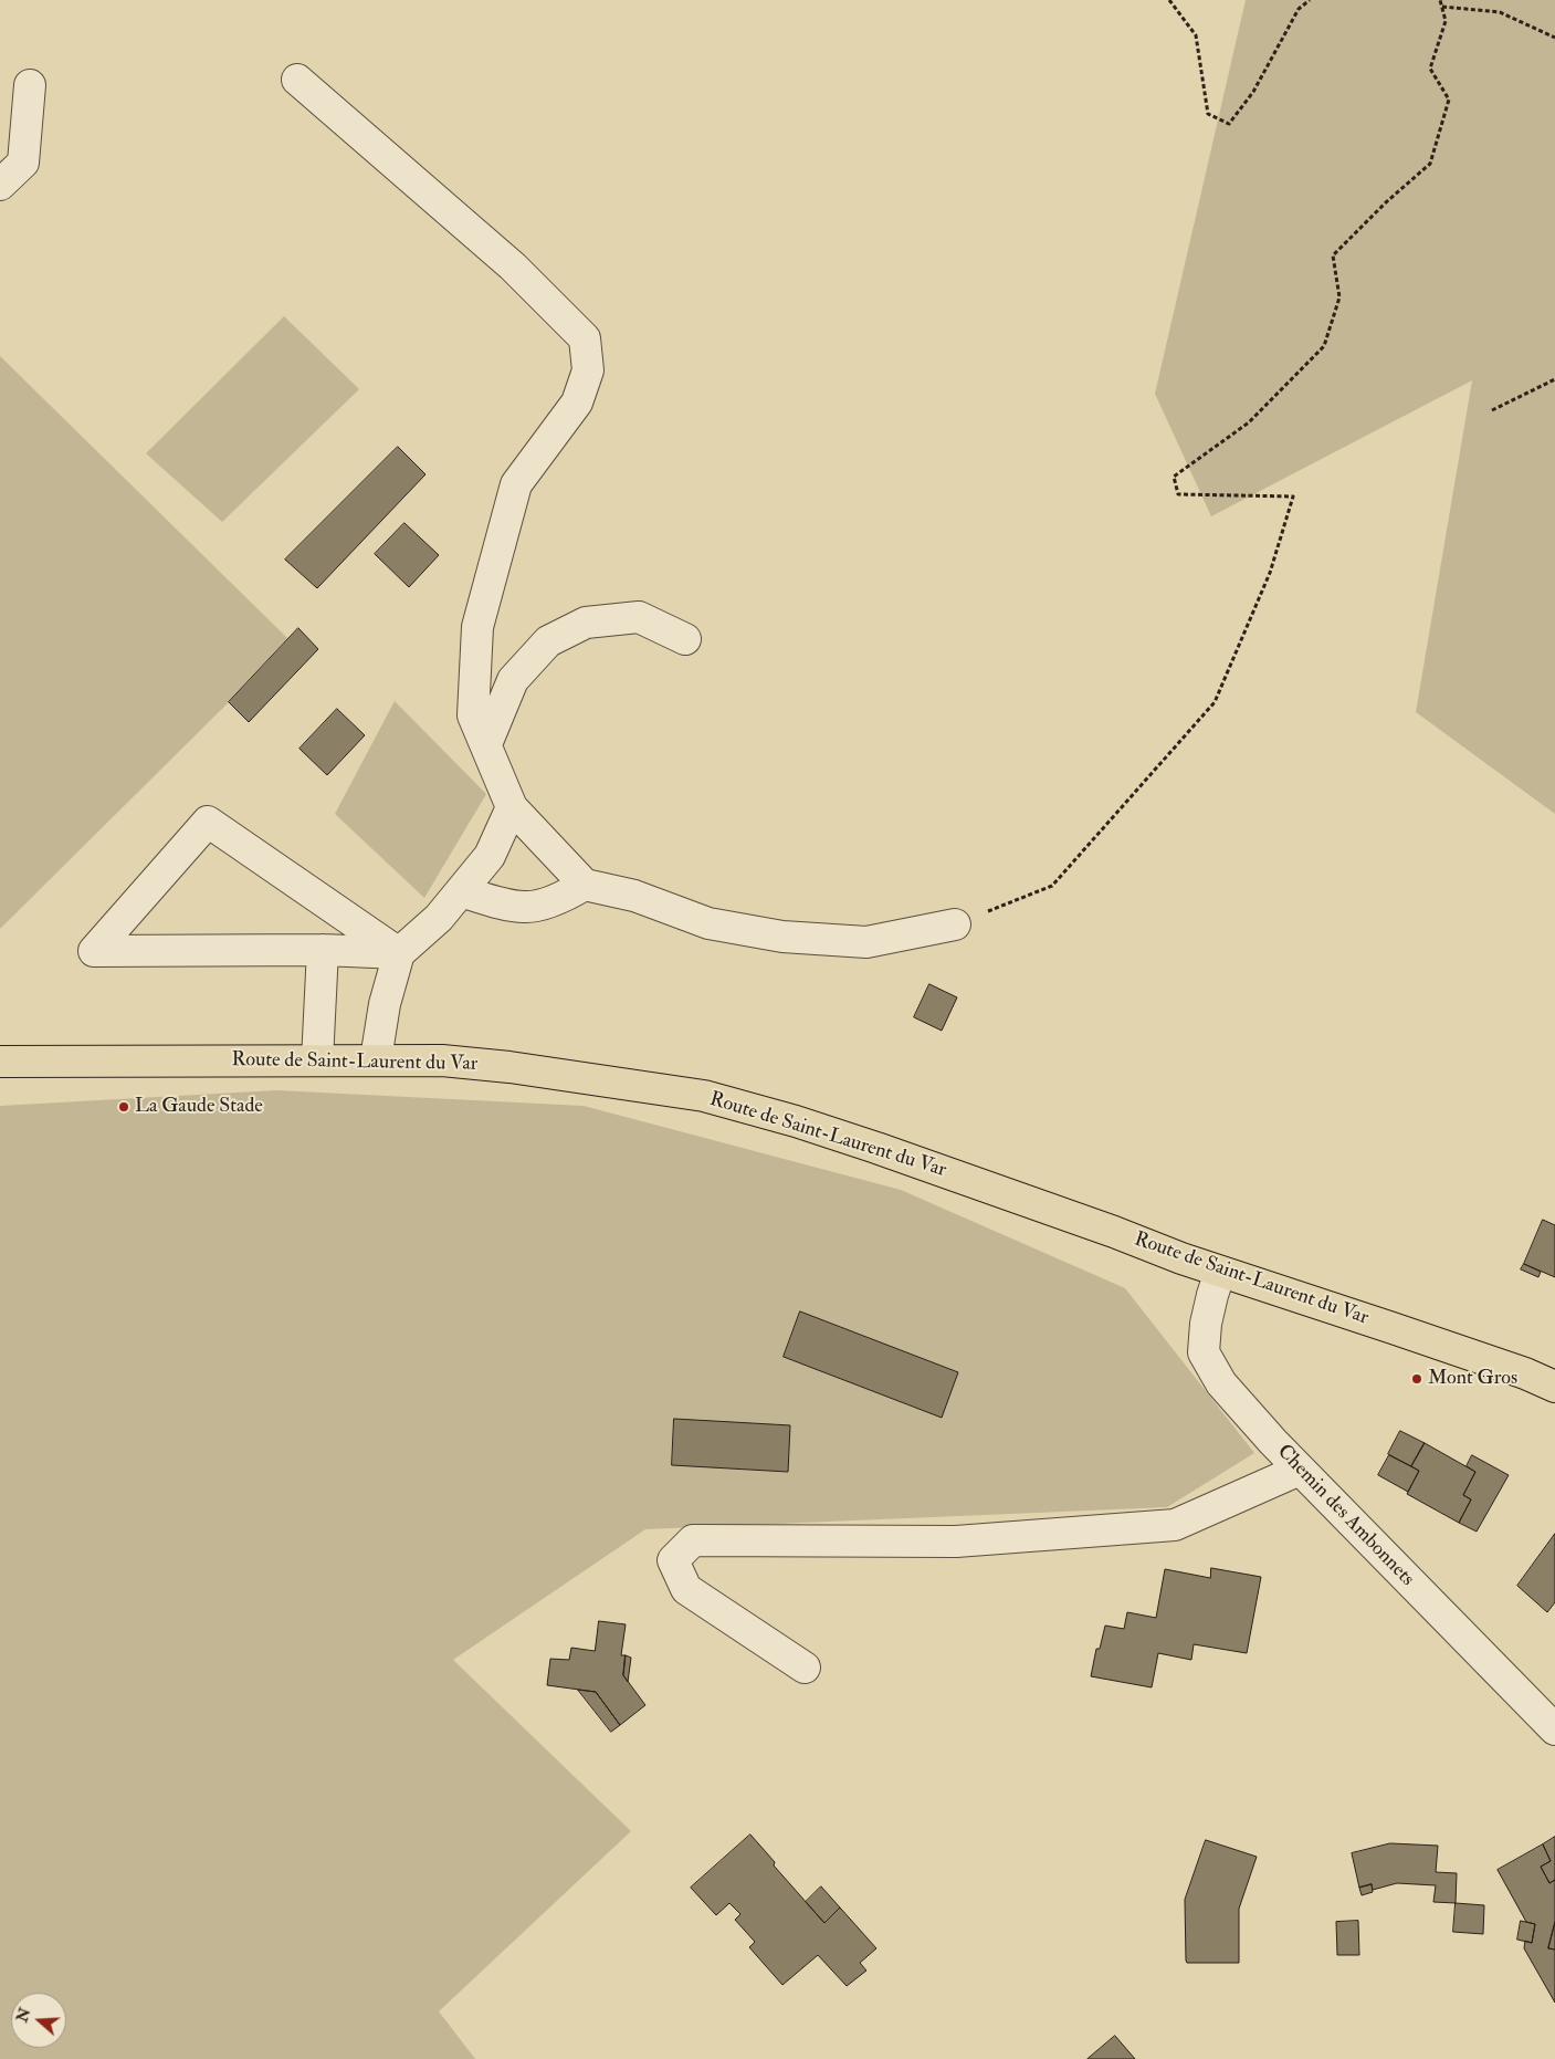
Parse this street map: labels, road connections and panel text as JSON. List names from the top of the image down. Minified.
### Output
{"streets":{"main road":["Route de Saint-Laurent du Var"],"street":["Chemin des Ambonnets"]},"crossings":[["Route de Saint-Laurent du Var","Chemin des Ambonnets"]],"places":["La Gaude Stade","Mont Gros"],"north":"left"}
